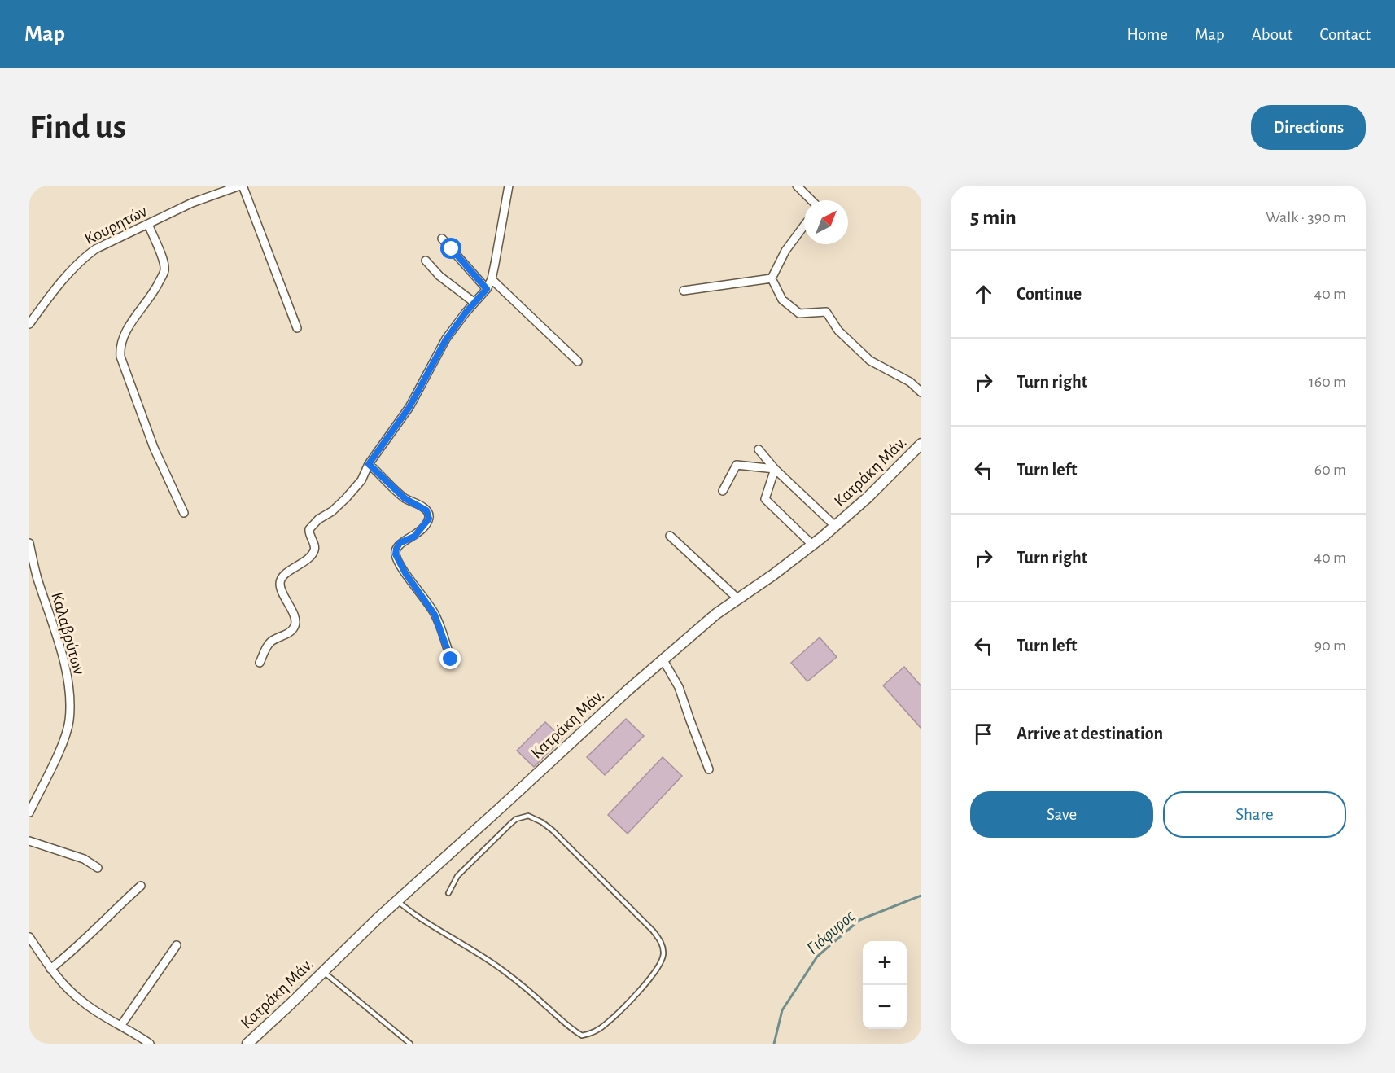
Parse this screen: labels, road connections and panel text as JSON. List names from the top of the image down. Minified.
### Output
{"streets":{"street":["Κουρητών","Κατράκη Μάν.","Καλαβρύτων"]},"water":["Γιόφυρος"],"north":"top right","page":{"header":"Map","nav":["Home","Map","About","Contact"],"buttons":["Directions",["Save","Share"]],"title":"Find us","heading":["5 min","Walk · 390 m"],"list":[["Continue","40 m"],["Turn right","160 m"],["Turn left","60 m"],["Turn right","40 m"],["Turn left","90 m"],"Arrive at destination"],"map_buttons":["+","−"]}}
